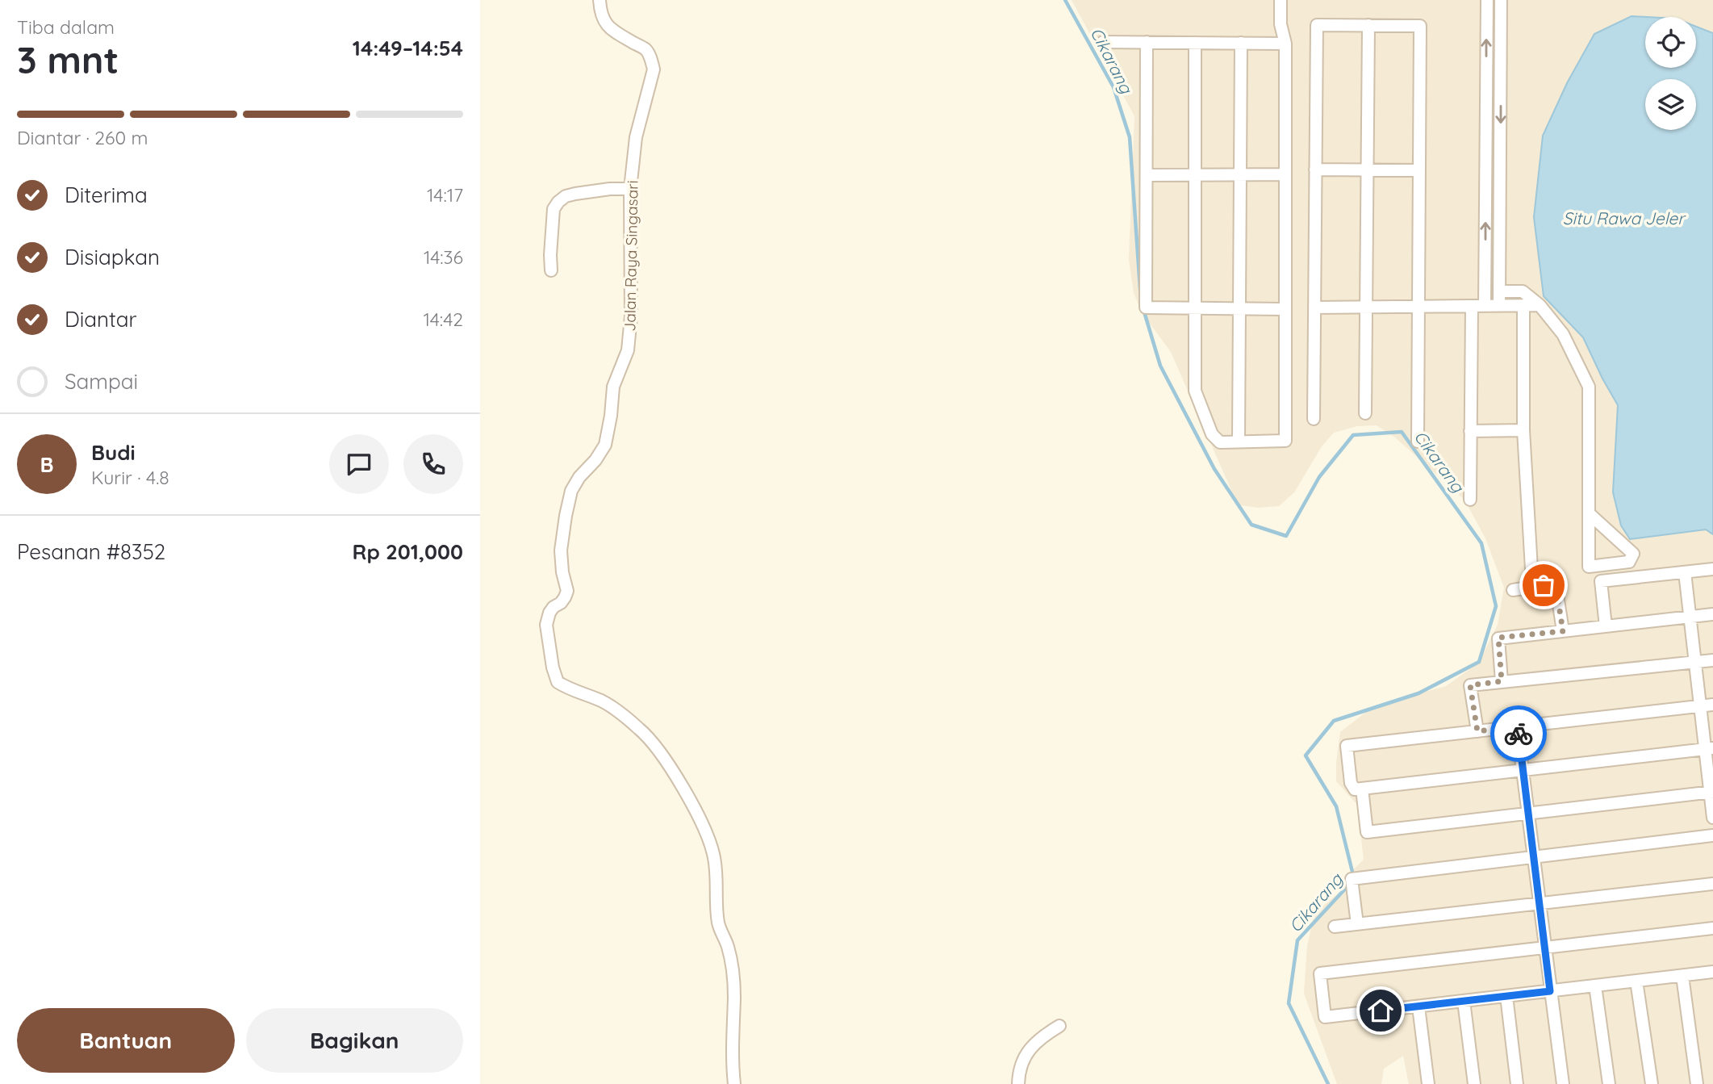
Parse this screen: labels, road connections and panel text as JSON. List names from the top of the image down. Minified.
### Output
{"streets":{"street":["Jalan Raya Singasari"]},"water":["Cikarang","Situ Rawa Jeler"],"page":{"heading":["3 mnt","Tiba dalam","14:49–14:54"],"panel":["Budi","Kurir · 4.8","Pesanan #8352","Rp 201,000"],"bar":"Diantar · 260 m","list":[["Diterima","14:17"],["Disiapkan","14:36"],["Diantar","14:42"],"Sampai"],"round":"B","buttons":["Bantuan","Bagikan"]}}
